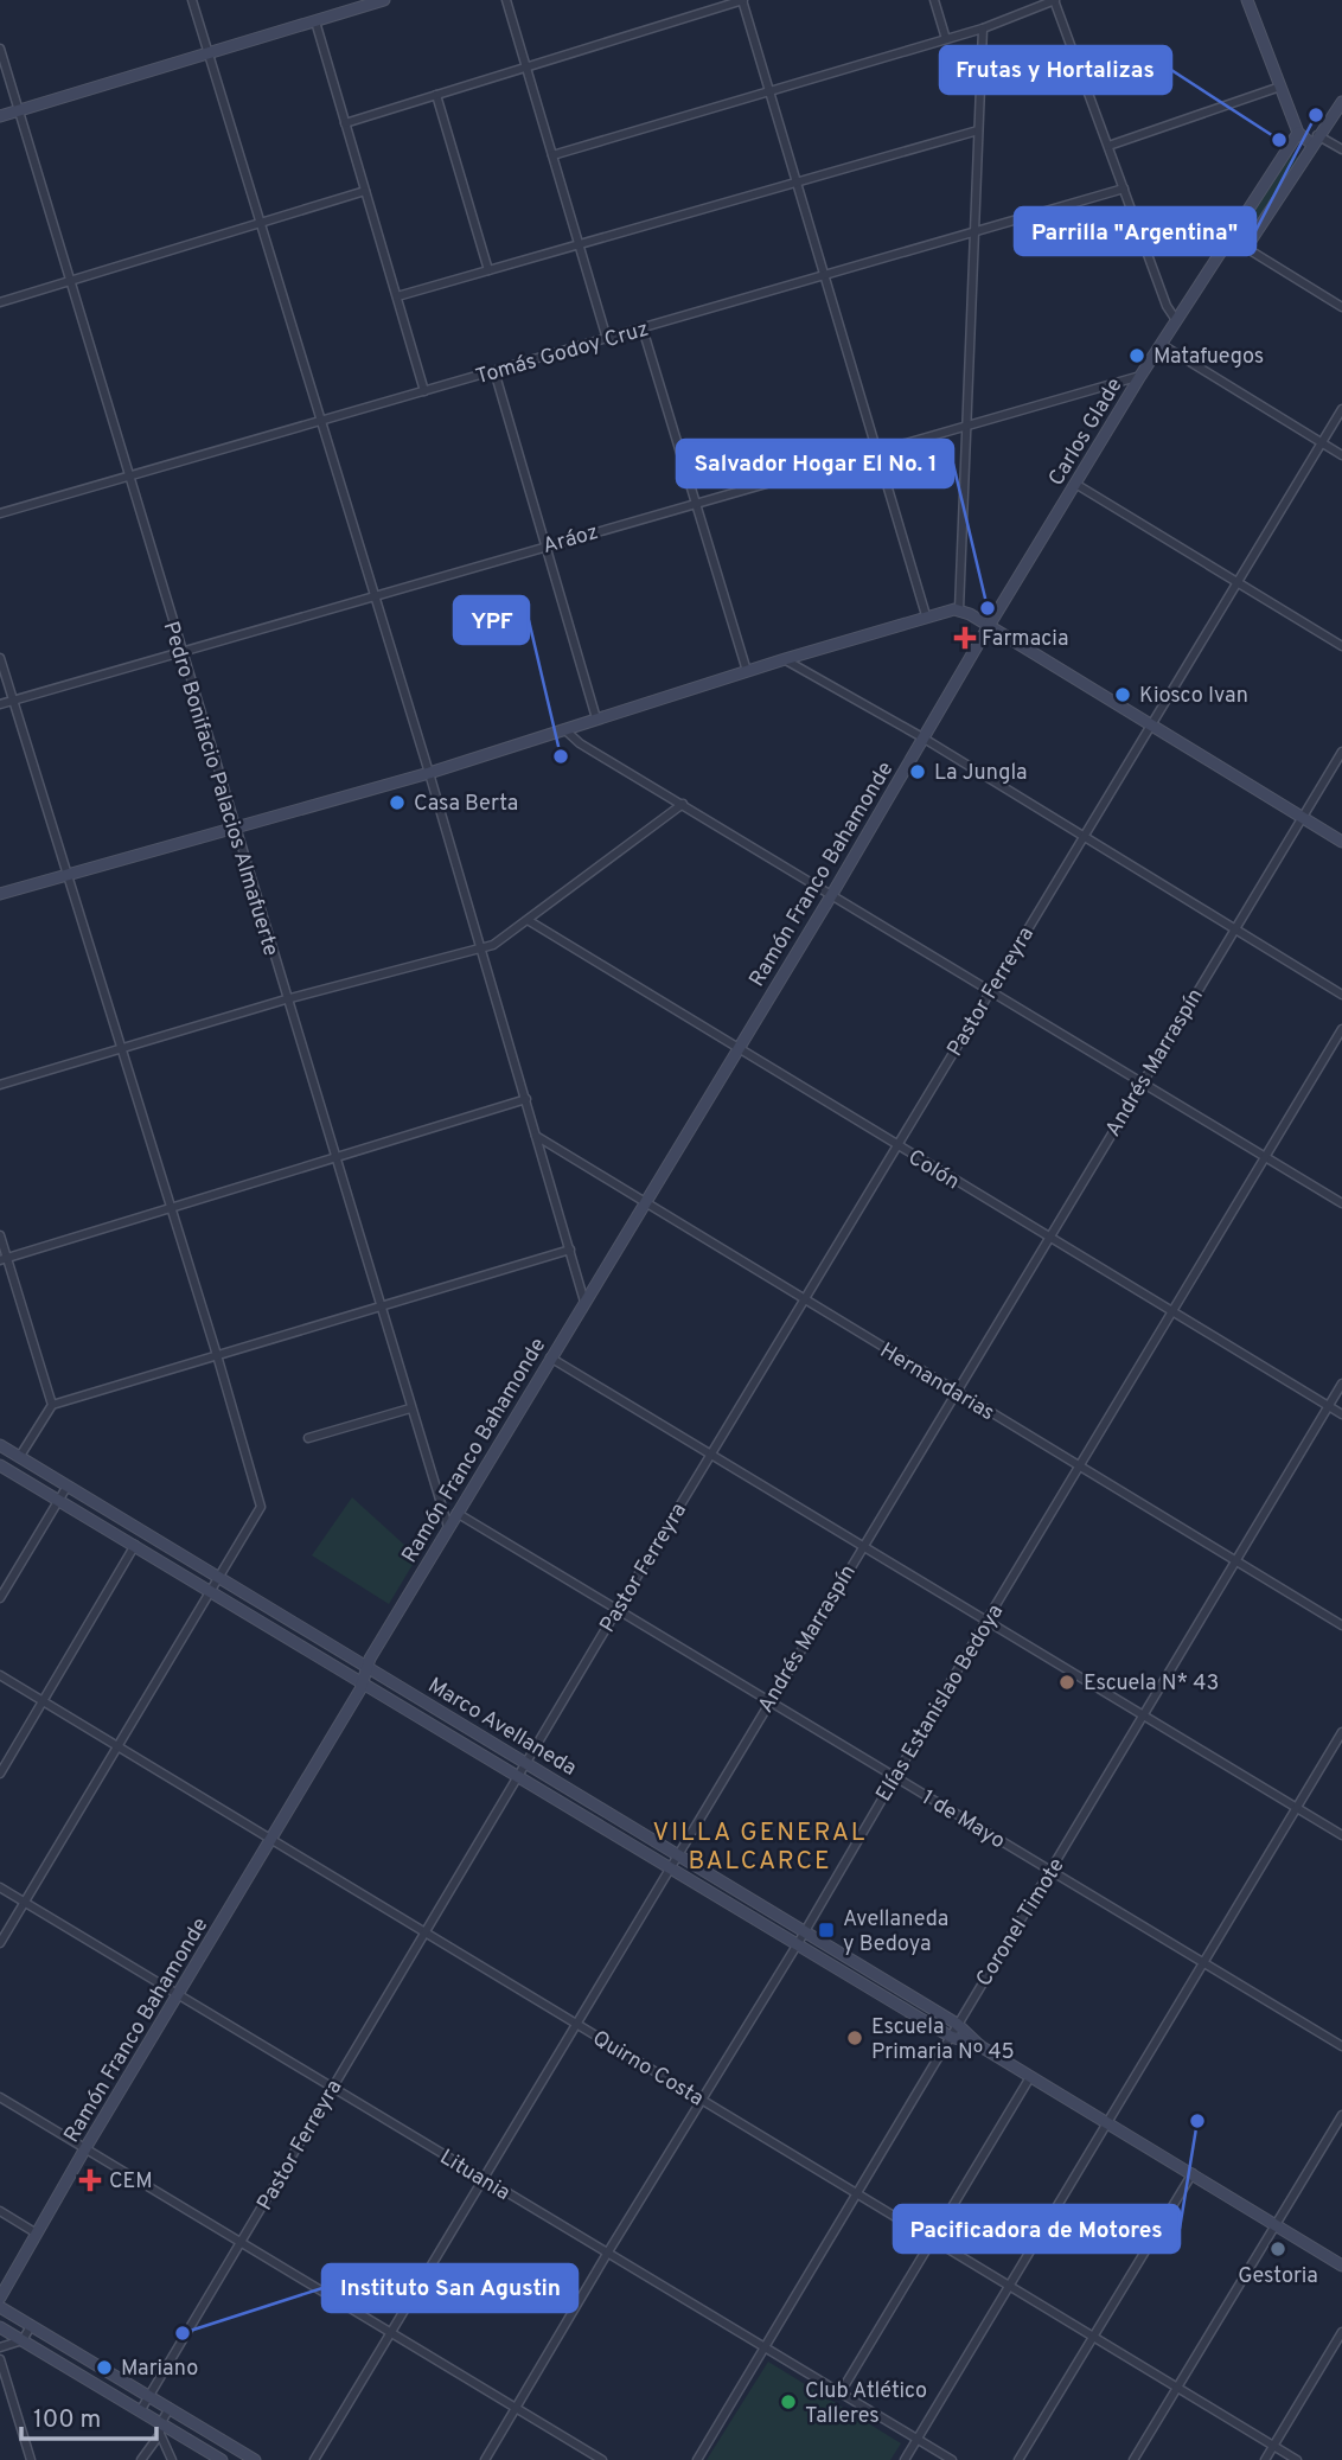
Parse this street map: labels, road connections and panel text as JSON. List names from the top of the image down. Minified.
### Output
{"streets":{"street":["Tomás Godoy Cruz","Carlos Glade","Aráoz","Pedro Bonifacio Palacios Almafuerte","Ramón Franco Bahamonde","Pastor Ferreyra","Andrés Marraspín","Colón","Hernandarias","Elías Estanislao Bedoya","Marco Avellaneda","1 de Mayo","Coronel Timote","Quirno Costa","Lituania"]},"crossings":[["Tomás Godoy Cruz","Pedro Bonifacio Palacios Almafuerte"],["Carlos Glade","Aráoz"],["Carlos Glade","Ramón Franco Bahamonde"],["Aráoz","Pedro Bonifacio Palacios Almafuerte"],["Pedro Bonifacio Palacios Almafuerte","Ramón Franco Bahamonde"],["Ramón Franco Bahamonde","Colón"],["Ramón Franco Bahamonde","Hernandarias"],["Ramón Franco Bahamonde","Marco Avellaneda"],["Ramón Franco Bahamonde","1 de Mayo"],["Ramón Franco Bahamonde","Quirno Costa"],["Ramón Franco Bahamonde","Lituania"],["Pastor Ferreyra","Colón"],["Pastor Ferreyra","Hernandarias"],["Pastor Ferreyra","Marco Avellaneda"],["Pastor Ferreyra","1 de Mayo"],["Pastor Ferreyra","Quirno Costa"],["Pastor Ferreyra","Lituania"],["Andrés Marraspín","Colón"],["Andrés Marraspín","Hernandarias"],["Andrés Marraspín","Marco Avellaneda"],["Andrés Marraspín","1 de Mayo"],["Andrés Marraspín","Quirno Costa"],["Andrés Marraspín","Lituania"],["Colón","Elías Estanislao Bedoya"],["Colón","Coronel Timote"],["Hernandarias","Elías Estanislao Bedoya"],["Hernandarias","Coronel Timote"],["Elías Estanislao Bedoya","Marco Avellaneda"],["Elías Estanislao Bedoya","1 de Mayo"],["Elías Estanislao Bedoya","Quirno Costa"],["Elías Estanislao Bedoya","Lituania"],["Marco Avellaneda","Coronel Timote"],["1 de Mayo","Coronel Timote"],["Coronel Timote","Quirno Costa"],["Coronel Timote","Lituania"]],"districts":["VILLA GENERAL BALCARCE"],"places":{"other":["Parrilla \"Argentina\"","Frutas y Hortalizas","Matafuegos","Salvador Hogar El No. 1","Kiosco Ivan","YPF","La Jungla","Casa Berta","Escuela N* 43","Escuela Primaria Nº 45","Pacificadora de Motores","Gestoria","Instituto San Agustin","Mariano","Club Atlético Talleres"],"health":["Farmacia","CEM"],"transit":["Avellaneda y Bedoya"]},"scale_bar":"100 m"}
